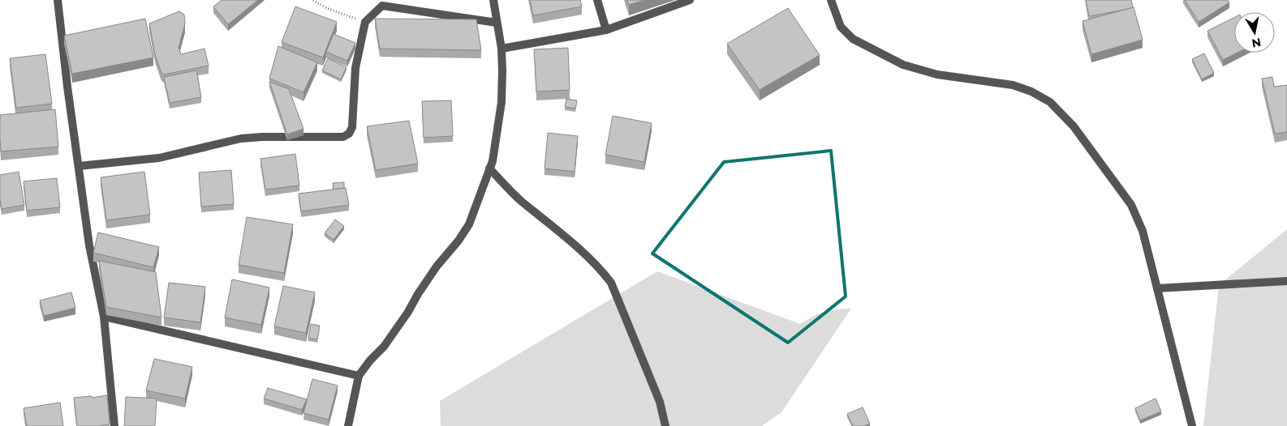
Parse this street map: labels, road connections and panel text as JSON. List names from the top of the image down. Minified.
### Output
{"north":"bottom"}
